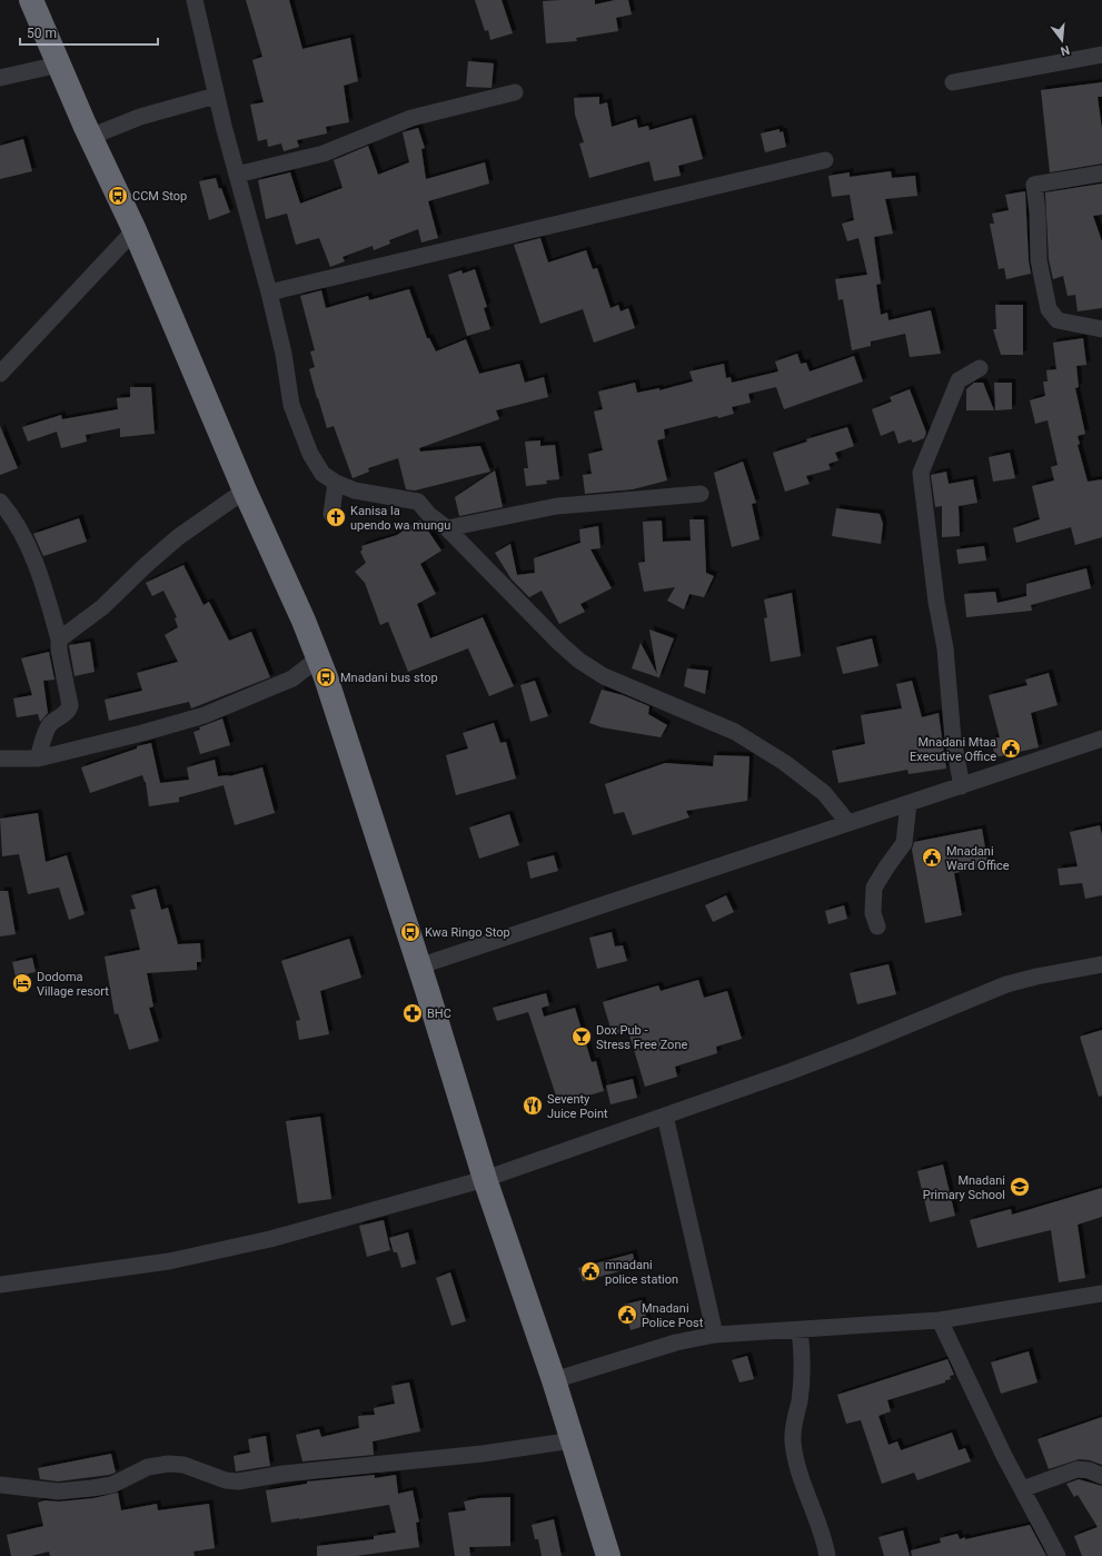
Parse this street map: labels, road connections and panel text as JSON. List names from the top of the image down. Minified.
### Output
{"places":{"bus stop":["CCM Stop","Mnadani bus stop","Kwa Ringo Stop"],"church":["Kanisa la upendo wa mungu"],"public building":["Mnadani Mtaa Executive Office","Mnadani Ward Office","mnadani police station","Mnadani Police Post"],"hotel":["Dodoma Village resort"],"pharmacy":["BHC"],"bar":["Dox Pub - Stress Free Zone"],"restaurant":["Seventy Juice Point"],"school or university":["Mnadani Primary School"]},"scale_bar":"50 m","north":"bottom"}
